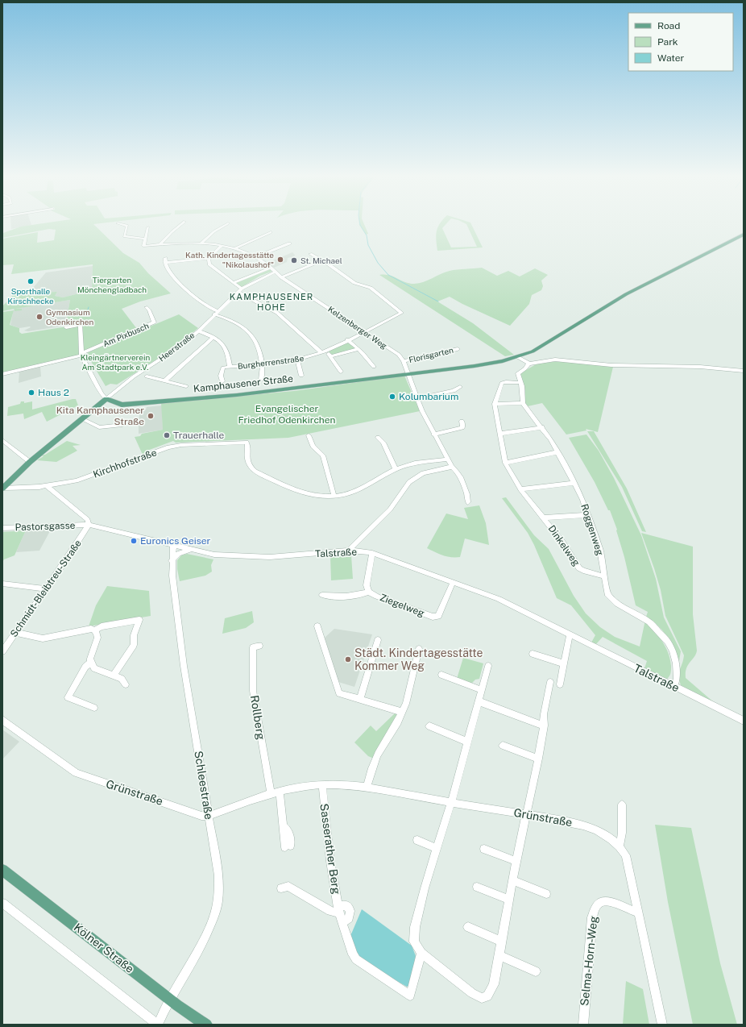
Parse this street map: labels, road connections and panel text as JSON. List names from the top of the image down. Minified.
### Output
{"streets":{"main road":["Kamphausener Straße","Kölner Straße"],"street":["Kelzenberger Weg","Am Pixbusch","Heerstraße","Florisgarten","Burgherrenstraße","Kirchhofstraße","Pastorsgasse","Roggenweg","Dinkelweg","Talstraße","Schmidt-Bleibtreu-Straße","Ziegelweg","Rollberg","Schleestraße","Grünstraße","Sasserather Berg","Selma-Horn-Weg"]},"crossings":[["Kelzenberger Weg","Heerstraße"],["Kelzenberger Weg","Florisgarten"],["Kelzenberger Weg","Burgherrenstraße"],["Kelzenberger Weg","Kamphausener Straße"],["Heerstraße","Burgherrenstraße"],["Heerstraße","Kamphausener Straße"],["Pastorsgasse","Talstraße"],["Pastorsgasse","Schmidt-Bleibtreu-Straße"],["Roggenweg","Dinkelweg"],["Roggenweg","Talstraße"],["Talstraße","Schmidt-Bleibtreu-Straße"],["Talstraße","Ziegelweg"],["Talstraße","Schleestraße"],["Rollberg","Grünstraße"],["Schleestraße","Grünstraße"],["Schleestraße","Kölner Straße"],["Grünstraße","Sasserather Berg"],["Grünstraße","Selma-Horn-Weg"]],"districts":["KAMPHAUSENER HÖHE"],"parks":["Tiergarten Mönchengladbach","Kleingärtnerverein Am Stadtpark e.V.","Evangelischer Friedhof Odenkirchen"],"places":["Kath. Kindertagesstätte \"Nikolaushof\"","St. Michael","Sporthalle Kirschhecke","Gymnasium Odenkirchen","Haus 2","Kolumbarium","Kita Kamphausener Straße","Trauerhalle","Euronics Geiser","Städt. Kindertagesstätte Kommer Weg"],"legend":["Road","Park","Water"]}
